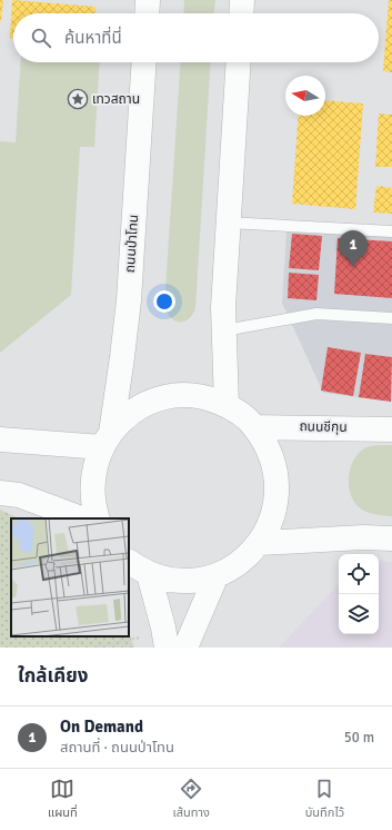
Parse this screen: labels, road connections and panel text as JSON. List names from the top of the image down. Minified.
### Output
{"streets":{"main road":["ถนนป่าโทน","ถนนชีกุน"]},"places":{"place":["เทวสถาน"]},"north":"left","page":{"search":"ค้นหาที่นี่","pins":"1","heading":"ใกล้เคียง","list":[{"mark":"1","name":"On Demand","note":"สถานที่ · ถนนป่าโทน","value":"50 m"}],"nav":["แผนที่","เส้นทาง","บันทึกไว้"]}}
